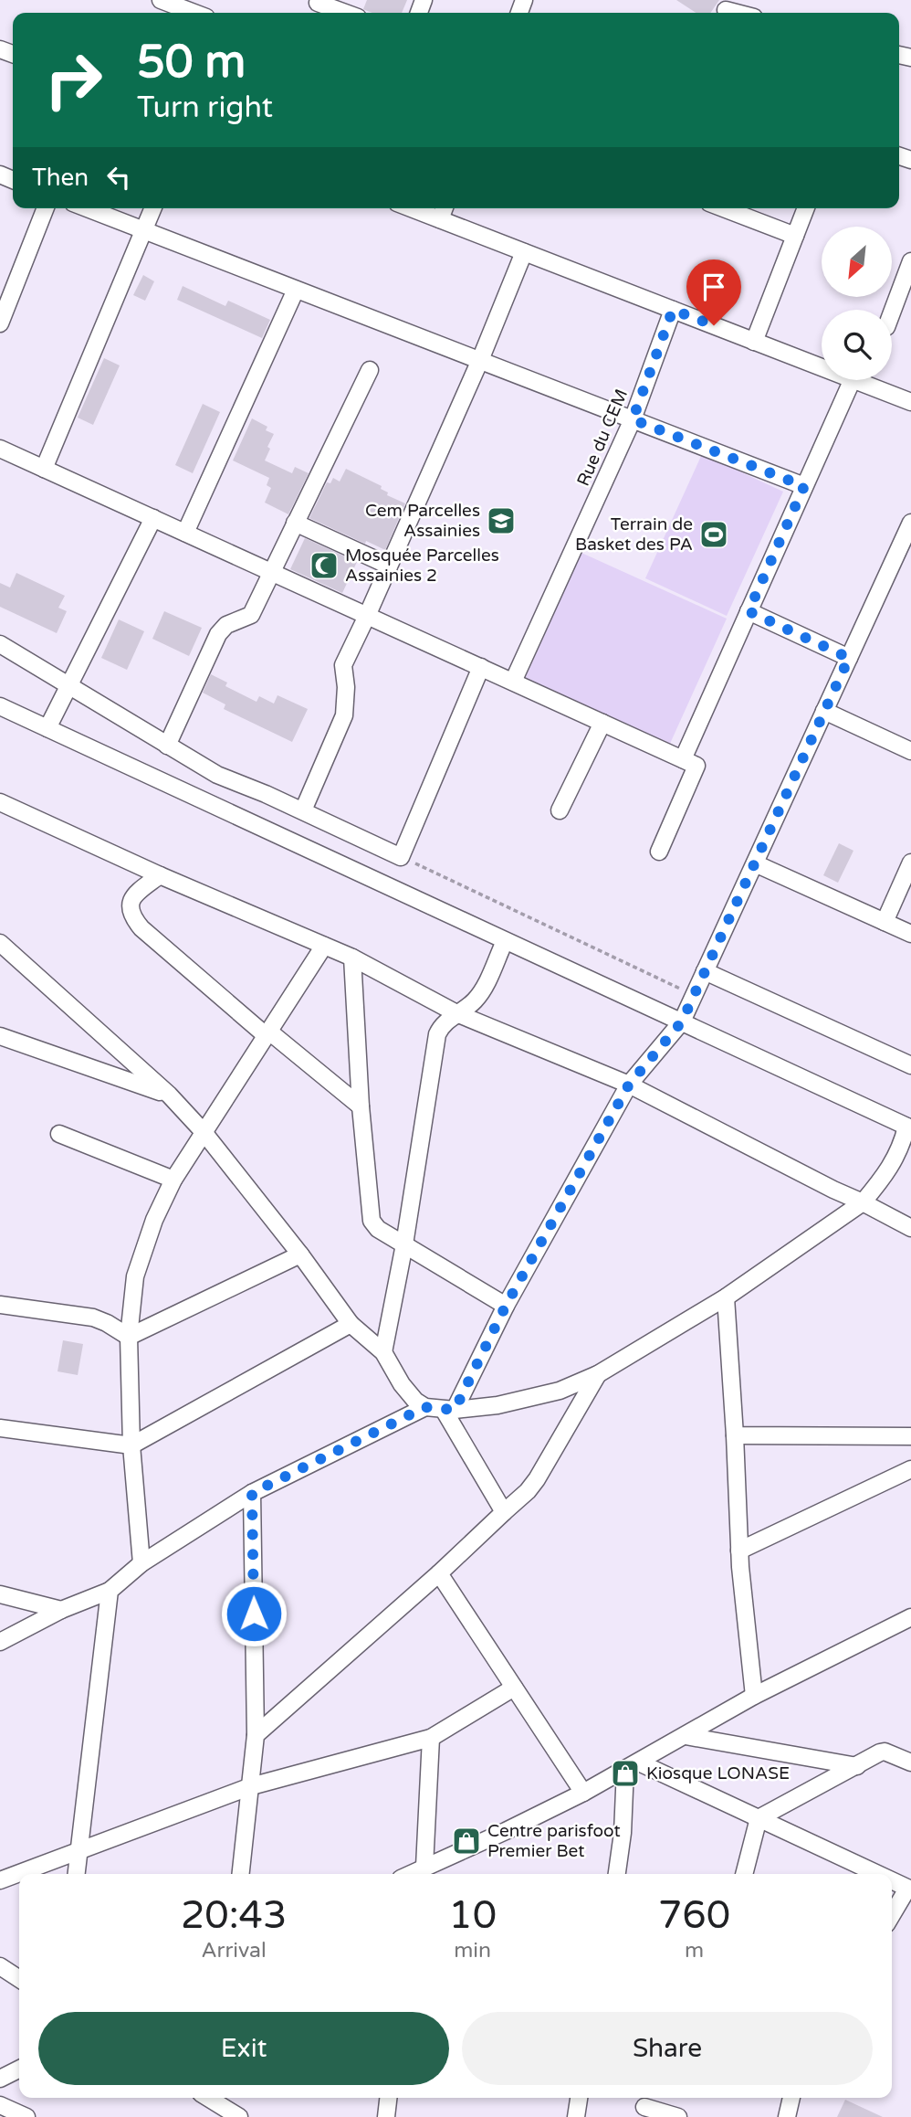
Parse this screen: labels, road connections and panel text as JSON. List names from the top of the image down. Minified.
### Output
{"streets":{"street":["Rue du CEM"]},"places":{"school or university":["Cem Parcelles Assainies"],"sports":["Terrain de Basket des PA"],"mosque":["Mosquée Parcelles Assainies 2"],"shop":["Kiosque LONASE","Centre parisfoot Premier Bet"]},"north":"bottom left","page":{"turn":["50 m","Turn right"],"then":"Then","eta":["20:43","Arrival","10","min","760","m"],"buttons":["Exit","Share"]}}
